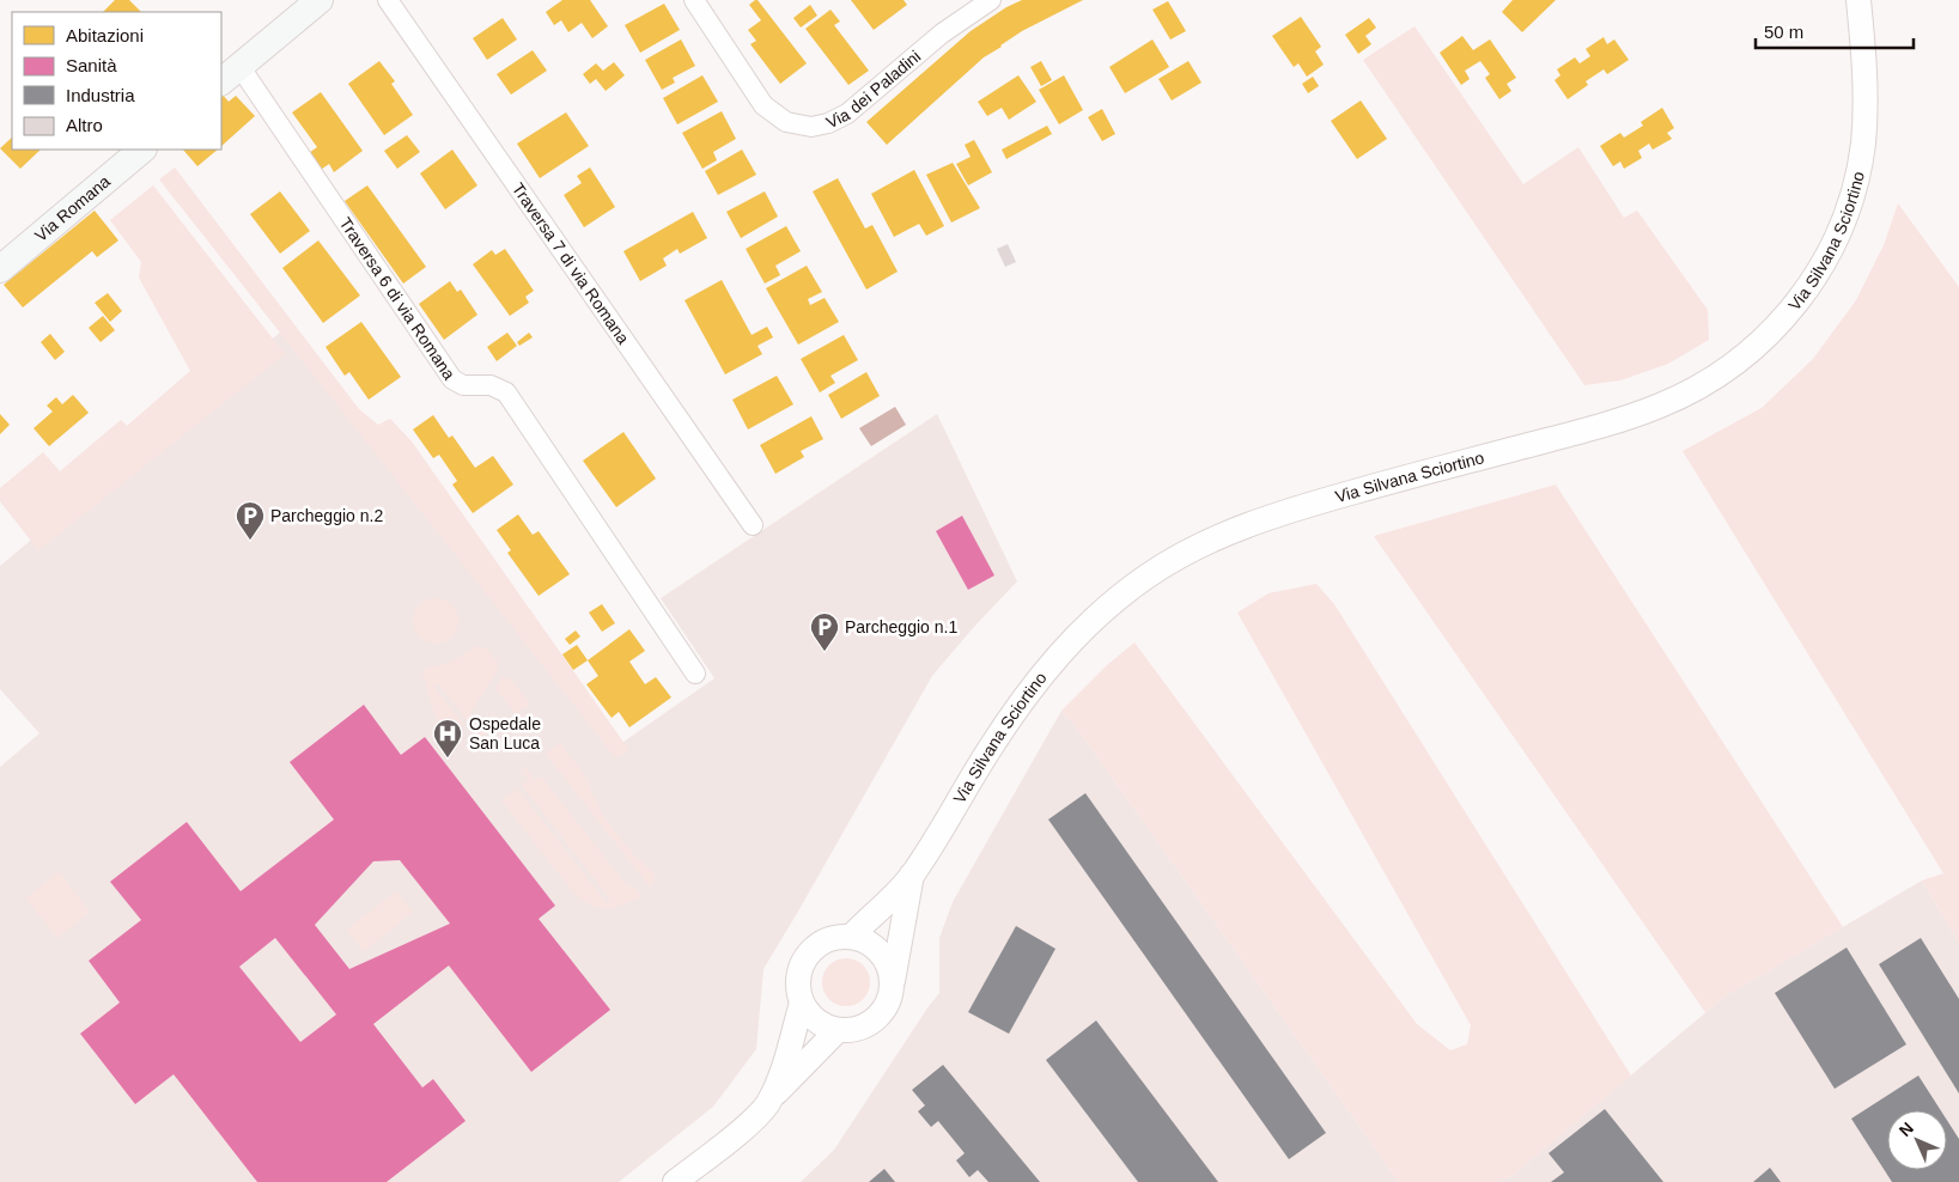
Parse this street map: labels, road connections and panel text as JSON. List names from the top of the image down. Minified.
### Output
{"streets":{"main road":["Via Romana"],"street":["Via dei Paladini","Via Silvana Sciortino","Traversa 7 di via Romana","Traversa 6 di via Romana"]},"places":{"parking":["Parcheggio n.2","Parcheggio n.1"],"hospital":["Ospedale San Luca"]},"legend":["Abitazioni","Sanità","Industria","Altro"],"scale_bar":"50 m","north":"top left"}
